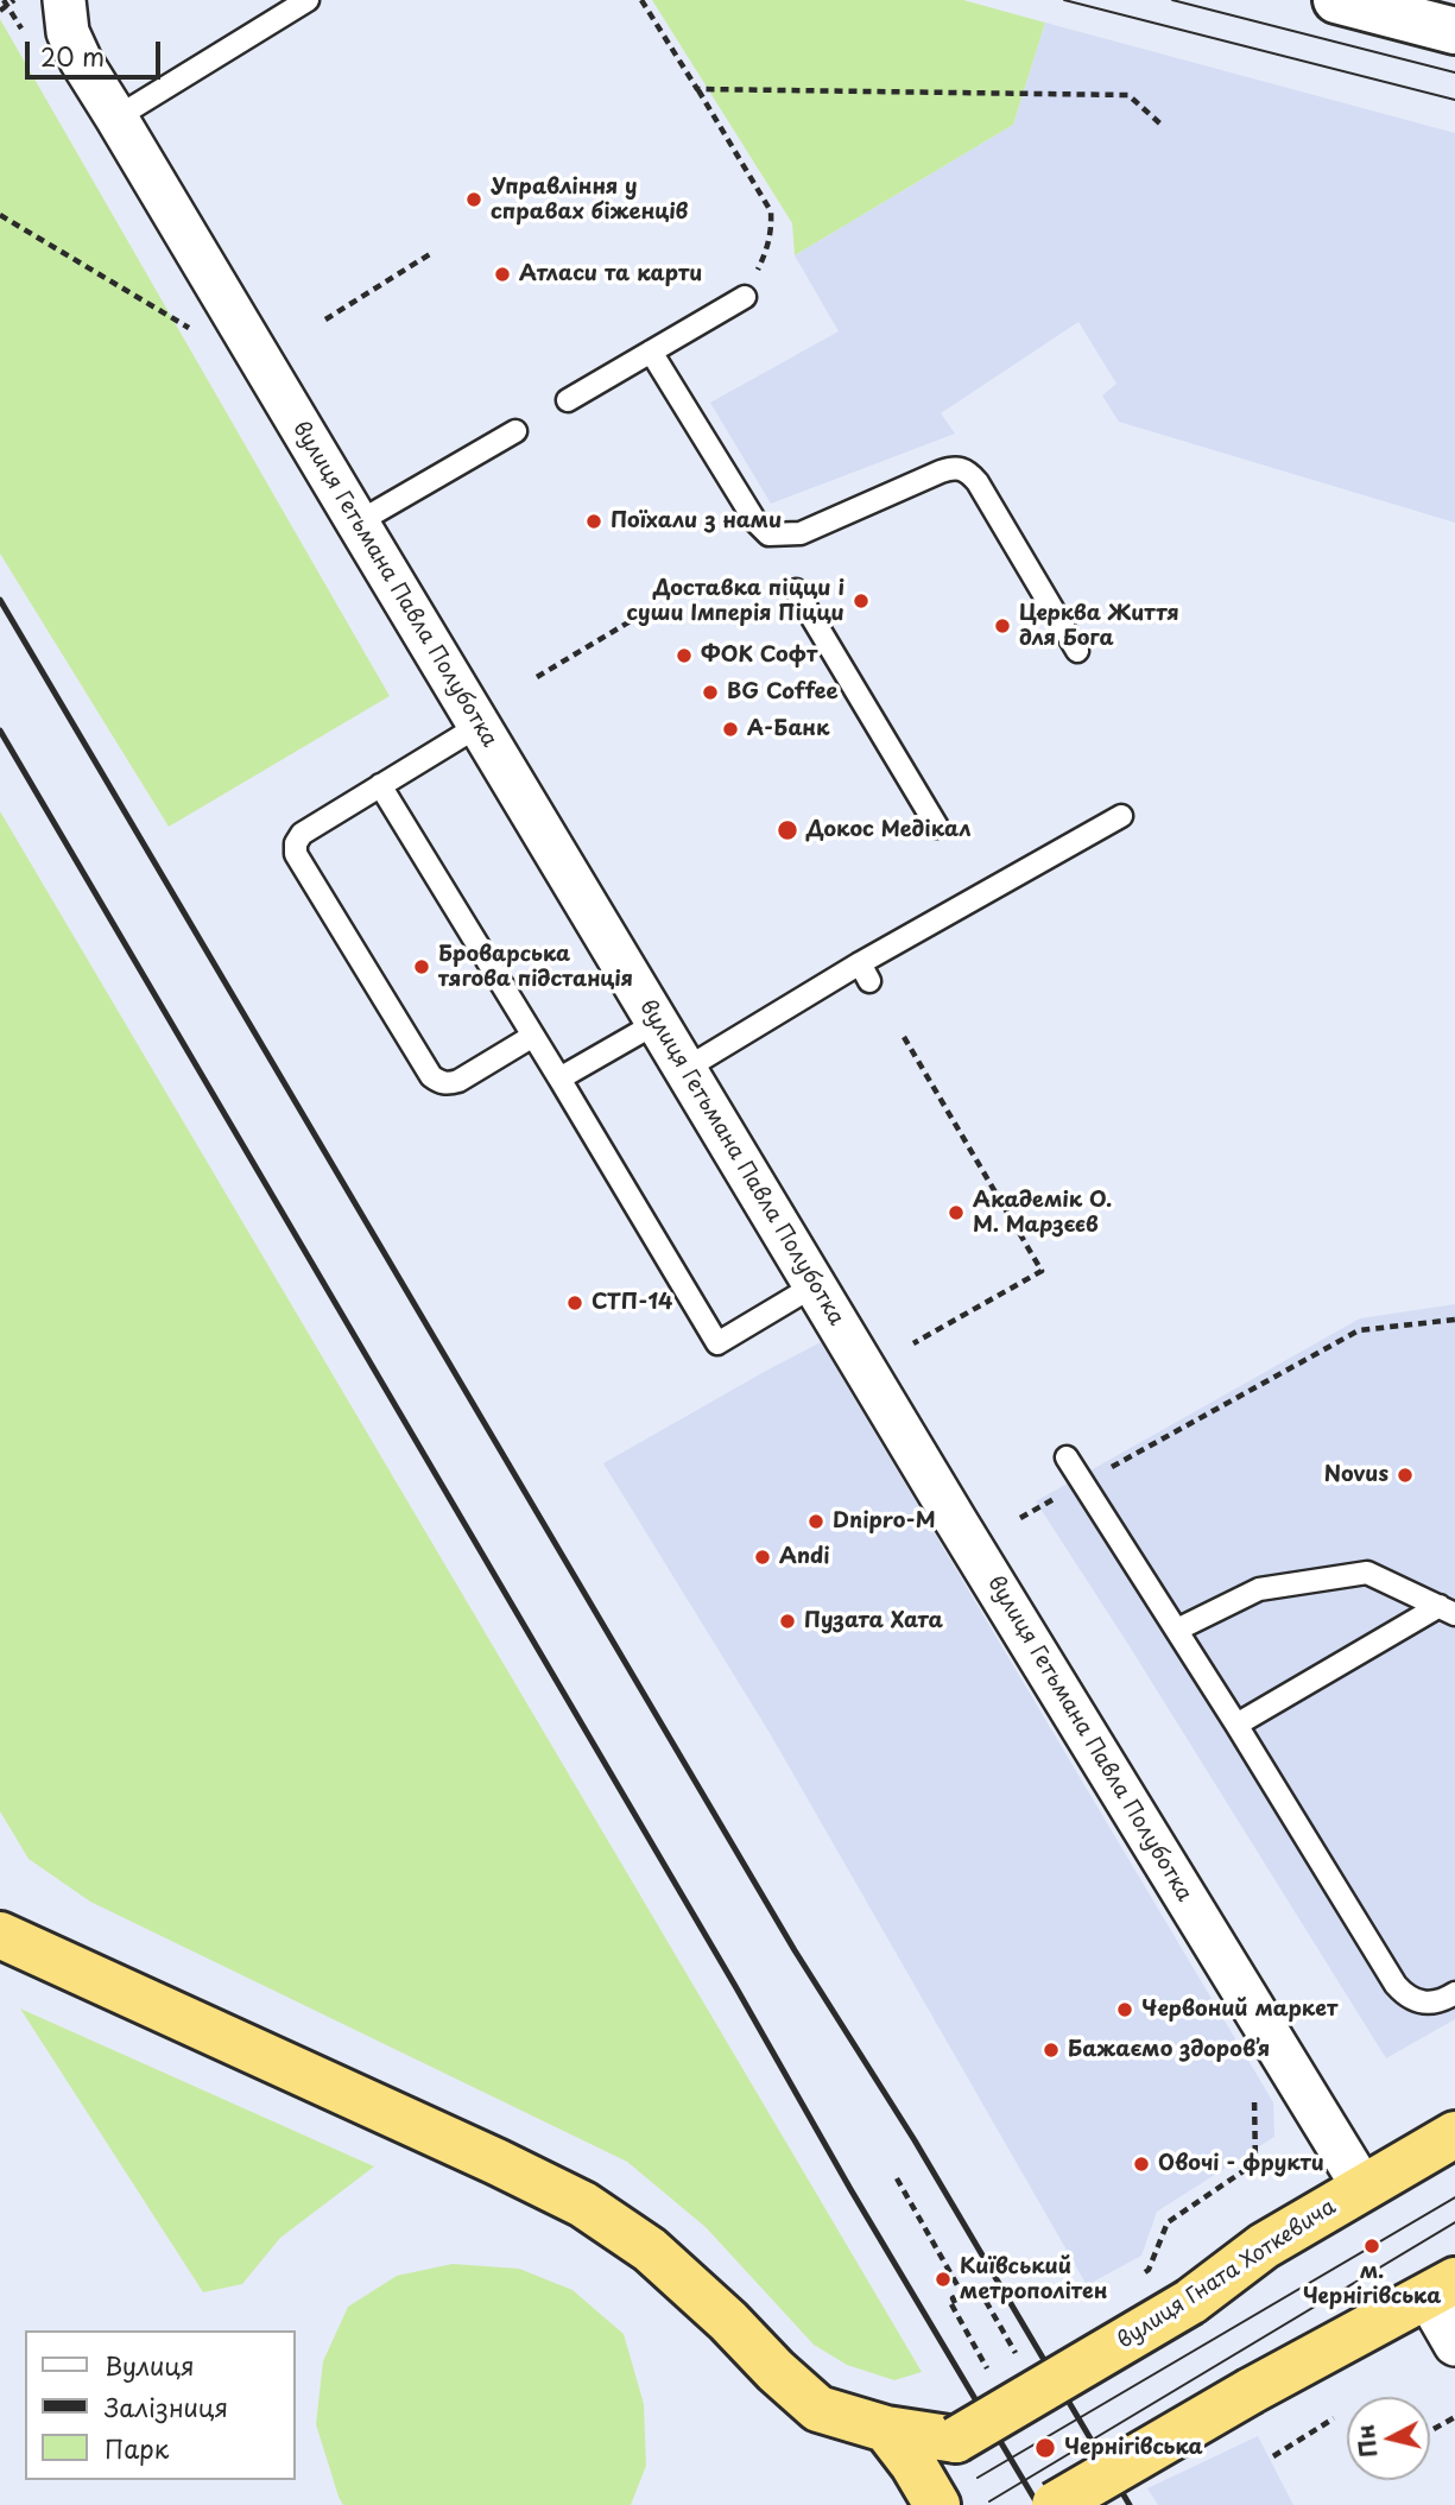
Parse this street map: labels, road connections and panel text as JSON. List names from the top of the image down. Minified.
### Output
{"streets":{"highway":["вулиця Гната Хоткевича"],"street":["вулиця Гетьмана Павла Полуботка"]},"crossings":[["вулиця Гетьмана Павла Полуботка","вулиця Гната Хоткевича"]],"places":["Управління у справах біженців","Атласи та карти","Поїхали з нами","Доставка піцци і суши Імперія Піцци","Церква Життя для Бога","ФОК Софт","BG Coffee","А-Банк","Докос Медікал","Броварська тягова підстанція","Академік О. М. Марзєєв","СТП-14","Novus","Dnipro-M","Andi","Пузата Хата","Червоний маркет","Бажаємо здоровʼя","Овочі - фрукти","м. Чернігівська","Київський метрополітен","Чернігівська"],"legend":["Вулиця","Залізниця","Парк"],"scale_bar":"20 m","north":"left"}
